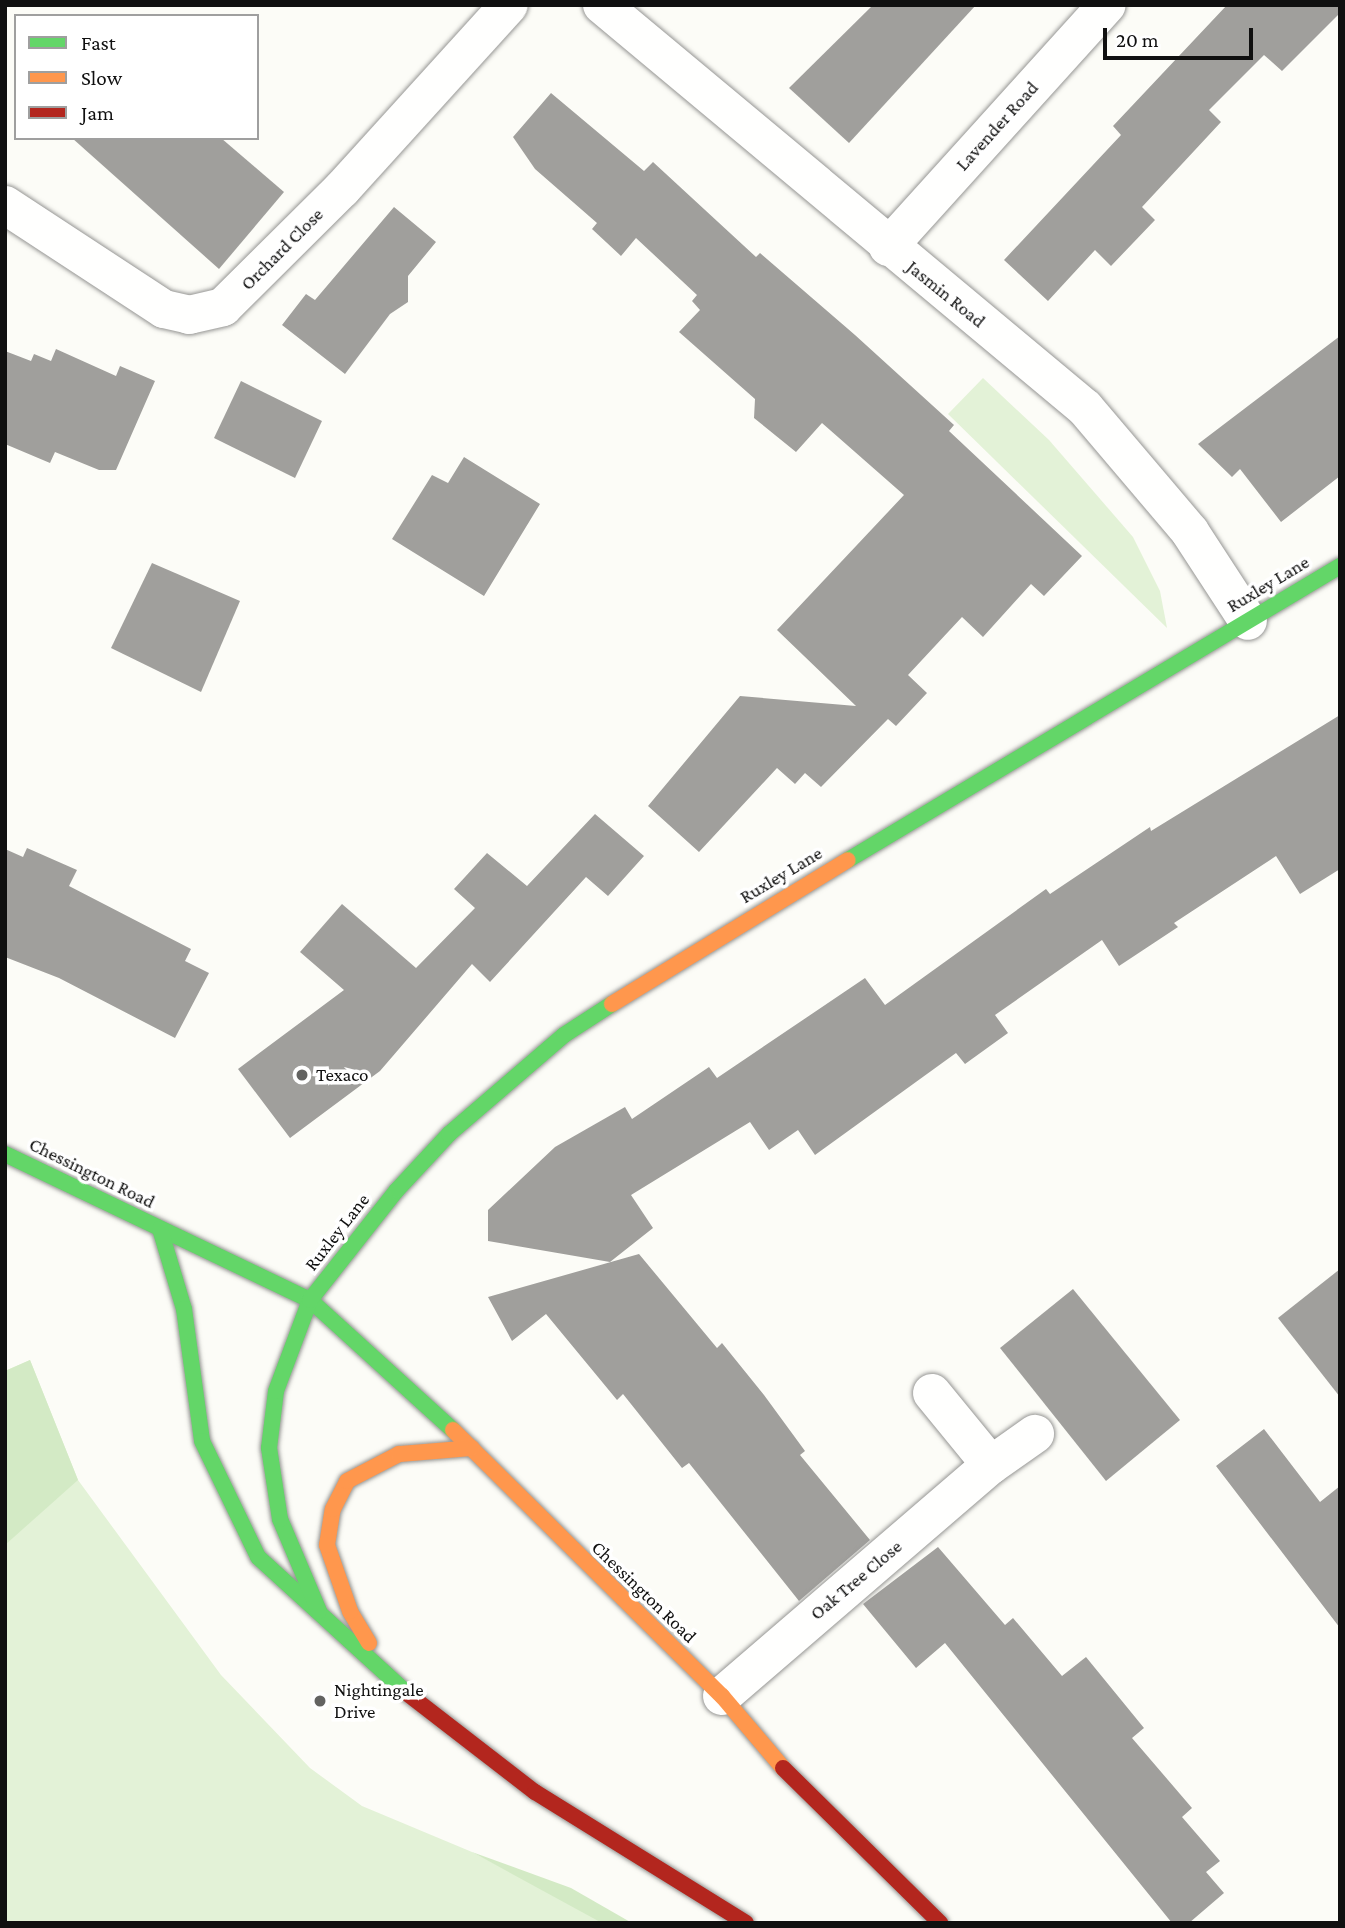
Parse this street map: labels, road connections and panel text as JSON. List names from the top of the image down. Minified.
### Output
{"streets":{"main road":["Ruxley Lane","Chessington Road"],"street":["Lavender Road","Orchard Close","Jasmin Road","Oak Tree Close"]},"crossings":[["Lavender Road","Jasmin Road"],["Jasmin Road","Ruxley Lane"],["Ruxley Lane","Chessington Road"],["Chessington Road","Oak Tree Close"]],"places":["Texaco","Nightingale Drive"],"legend":["Fast","Slow","Jam"],"scale_bar":"20 m"}
